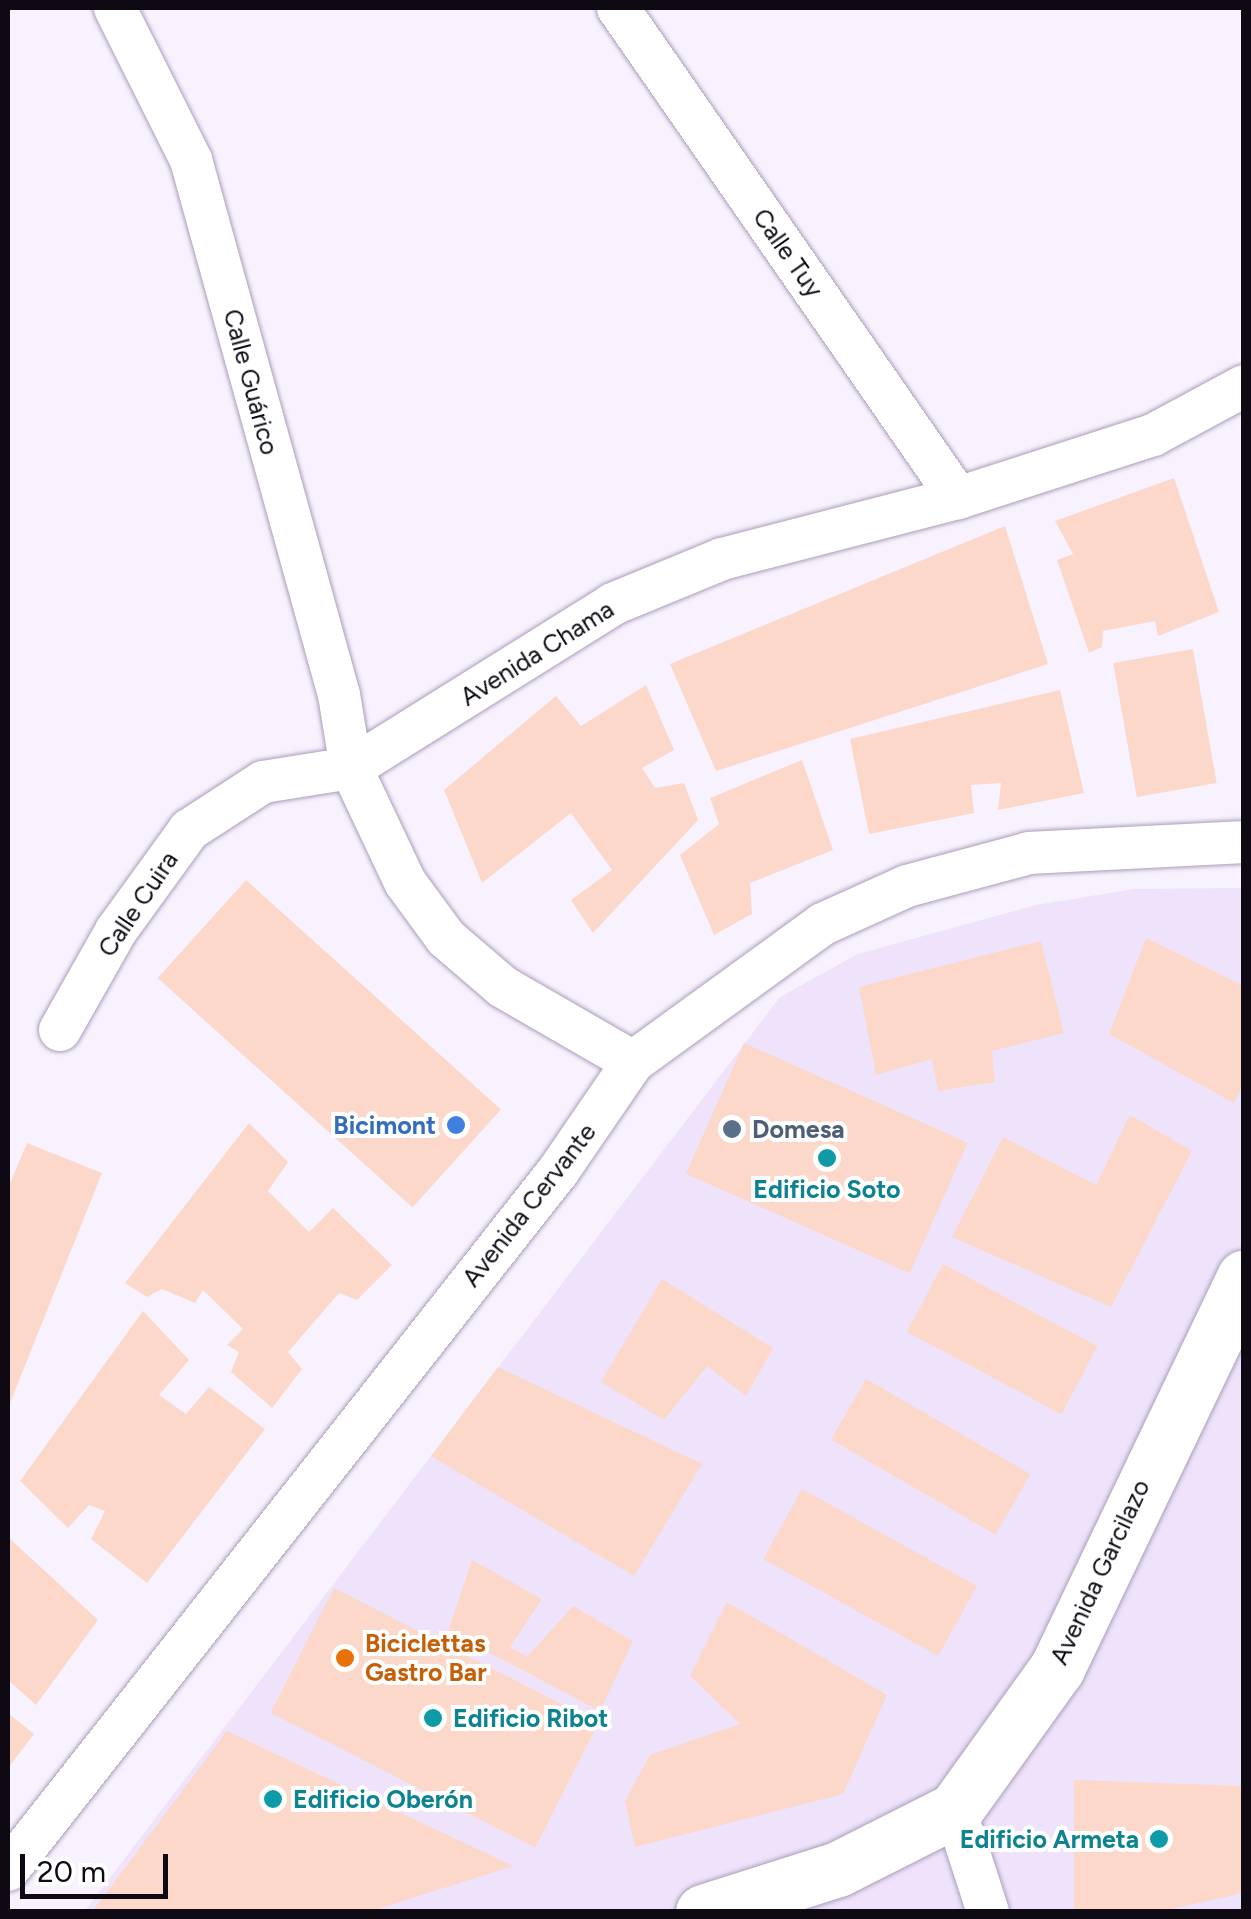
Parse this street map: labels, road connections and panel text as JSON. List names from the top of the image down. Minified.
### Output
{"streets":{"street":["Calle Tuy","Calle Guárico","Avenida Chama","Calle Cuira","Avenida Cervante","Avenida Garcilazo"]},"crossings":[["Calle Tuy","Avenida Chama"],["Calle Guárico","Avenida Chama"],["Calle Guárico","Calle Cuira"],["Avenida Chama","Calle Cuira"]],"places":["Bicimont","Domesa","Edificio Soto","Biciclettas Gastro Bar","Edificio Ribot","Edificio Oberón","Edificio Armeta"],"scale_bar":"20 m"}
